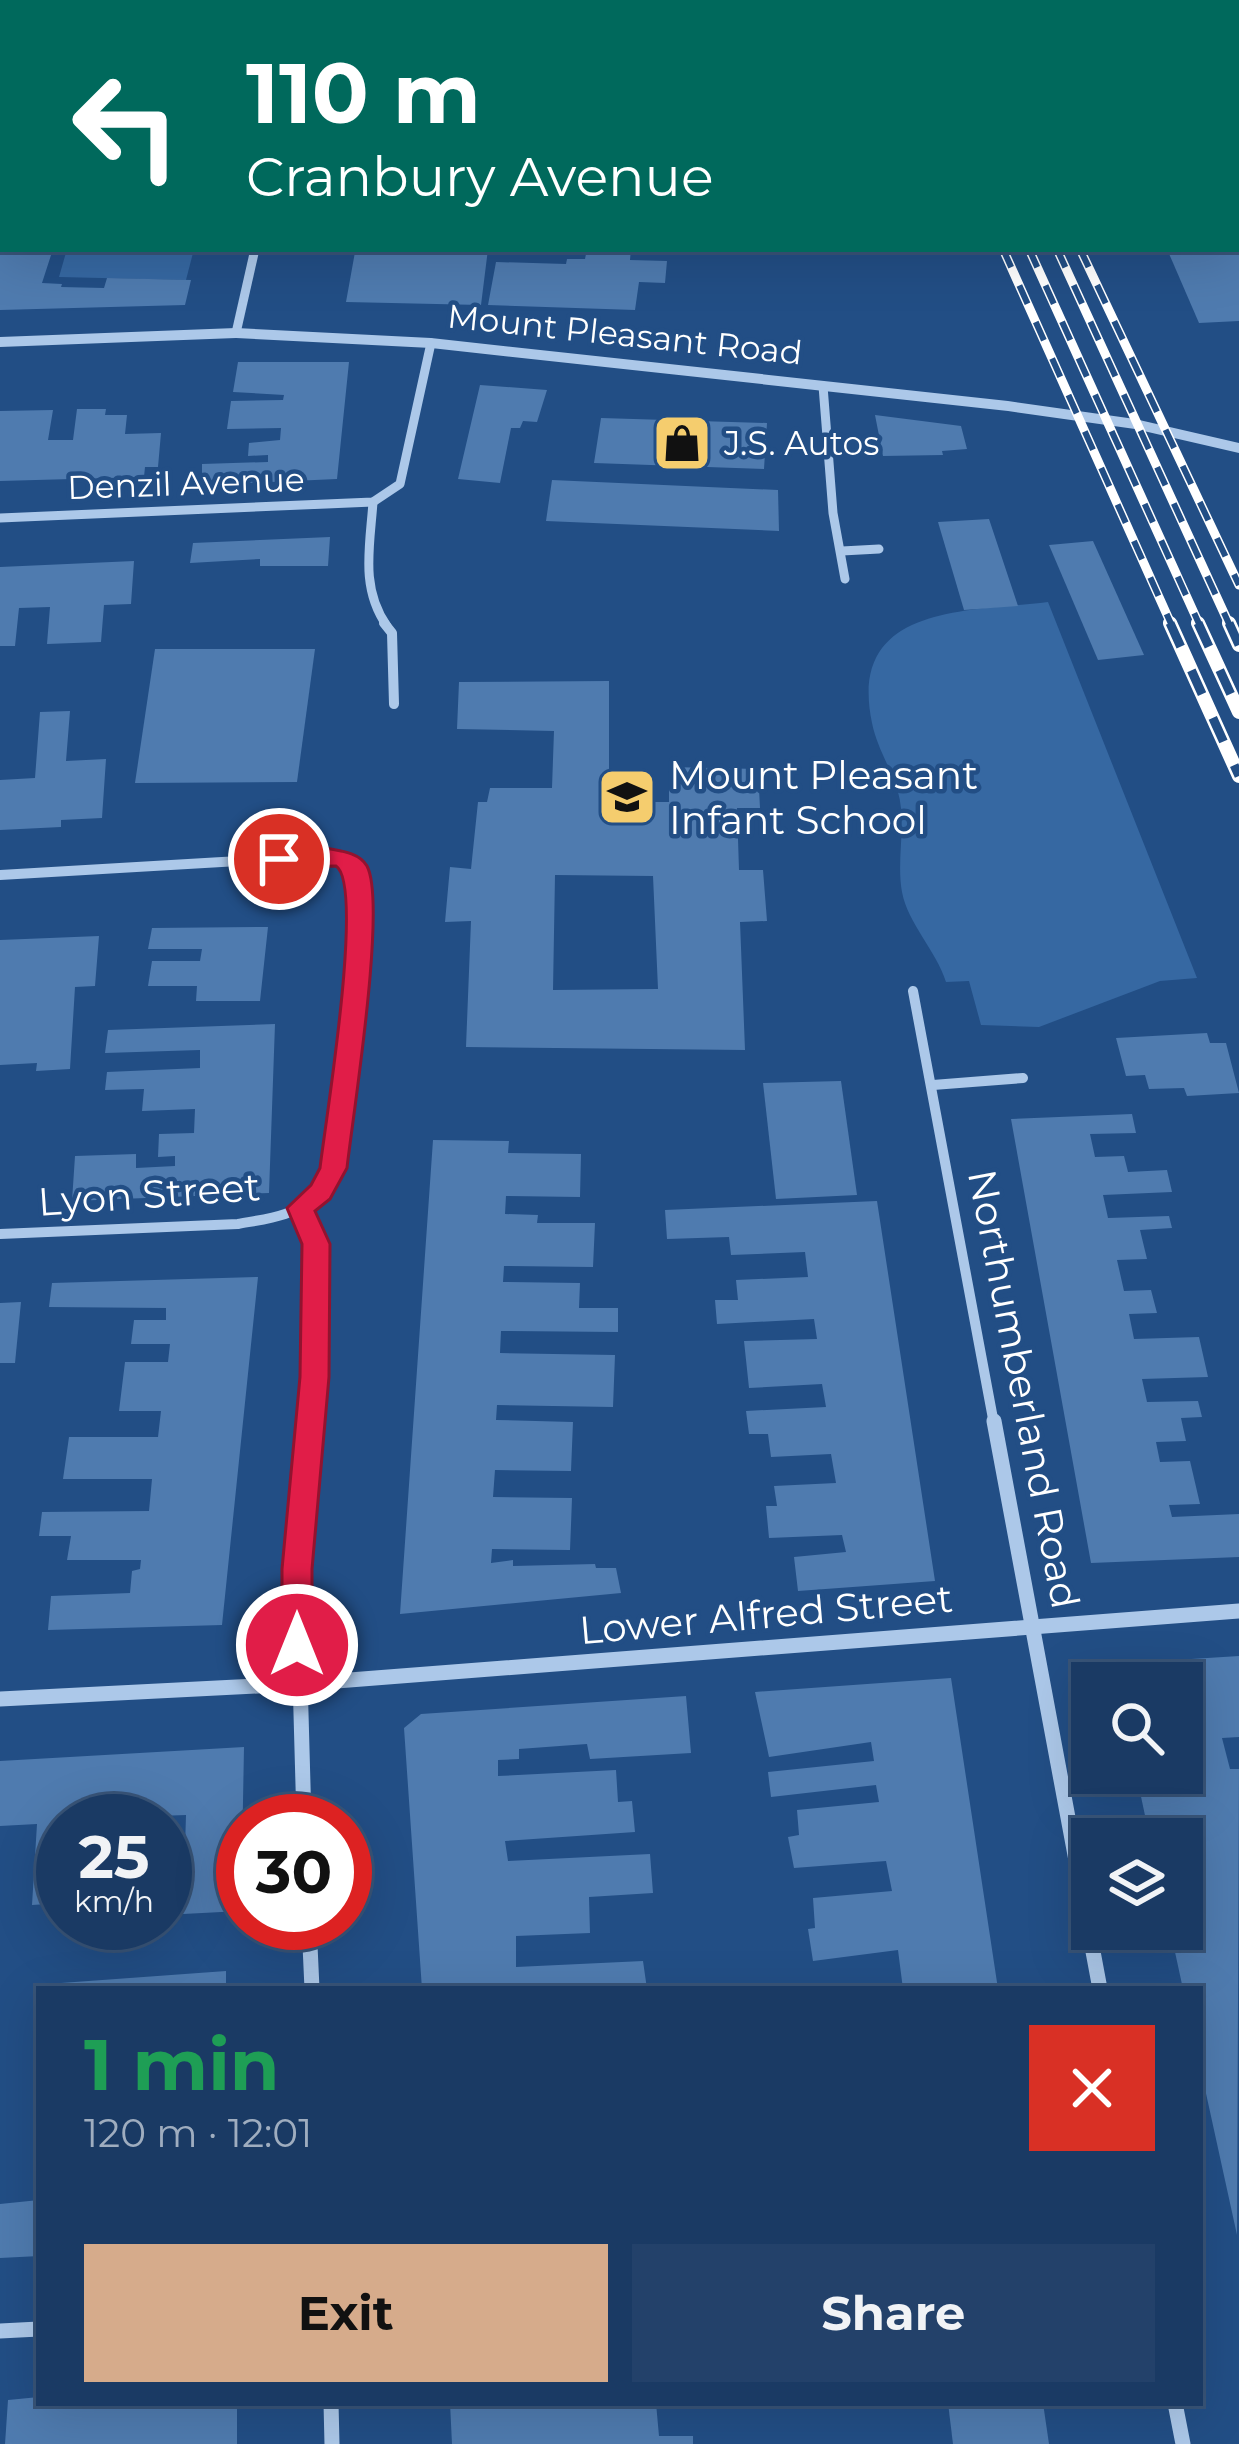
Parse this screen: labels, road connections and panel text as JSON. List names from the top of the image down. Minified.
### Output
{"streets":{"street":["Mount Pleasant Road","Denzil Avenue","Lyon Street","Northumberland Road","Lower Alfred Street"]},"crossings":[["Northumberland Road","Lower Alfred Street"]],"places":{"shop":["J.S. Autos"],"school or university":["Mount Pleasant Infant School"]},"page":{"turn":["110 m","Cranbury Avenue"],"speed":"25 km/h","limit":"30","heading":["1 min","120 m · 12:01"],"buttons":["Exit","Share"]}}
